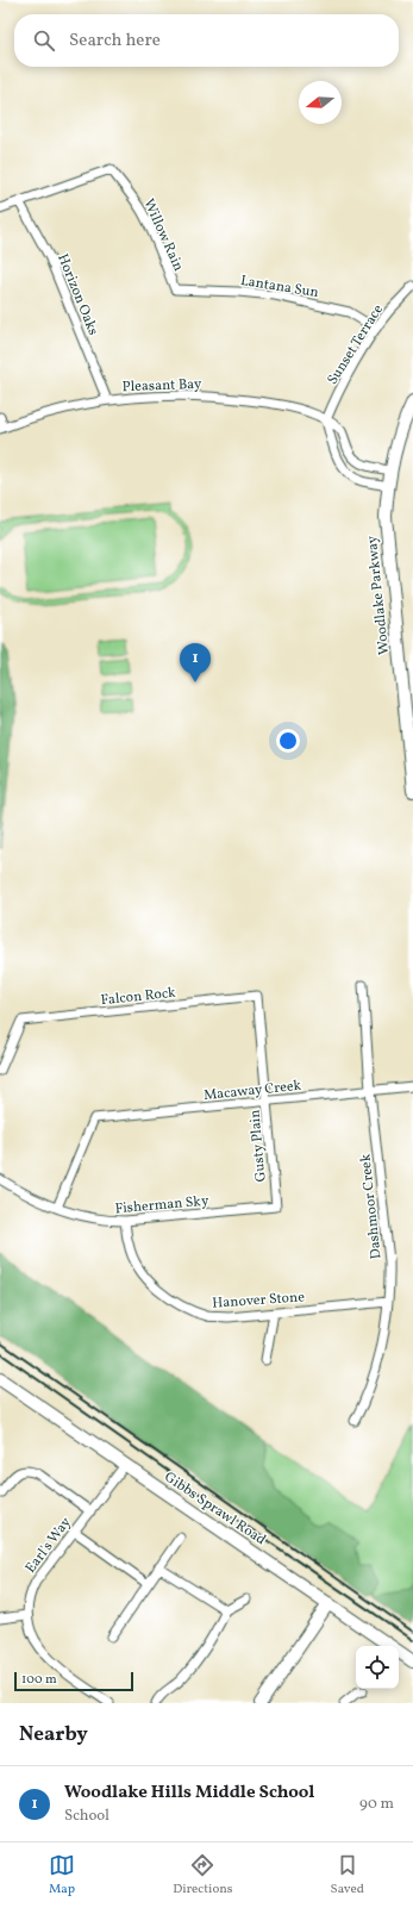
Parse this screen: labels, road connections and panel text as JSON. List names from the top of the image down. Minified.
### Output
{"streets":{"street":["Willow Rain","Lantana Sun","Horizon Oaks","Sunset Terrace","Pleasant Bay","Woodlake Parkway","Falcon Rock","Macaway Creek","Gusty Plain","Fisherman Sky","Dashmoor Creek","Hanover Stone","Gibbs Sprawl Road","Earl's Way"]},"crossings":[["Willow Rain","Lantana Sun"],["Willow Rain","Horizon Oaks"],["Lantana Sun","Sunset Terrace"],["Horizon Oaks","Pleasant Bay"],["Sunset Terrace","Pleasant Bay"],["Falcon Rock","Gusty Plain"],["Macaway Creek","Gusty Plain"],["Macaway Creek","Fisherman Sky"],["Macaway Creek","Dashmoor Creek"],["Gusty Plain","Fisherman Sky"],["Fisherman Sky","Hanover Stone"],["Dashmoor Creek","Hanover Stone"],["Gibbs Sprawl Road","Earl's Way"]],"scale_bar":"100 m","north":"left","page":{"search":"Search here","pins":"1","scale":"100 m","heading":"Nearby","list":[{"mark":"1","name":"Woodlake Hills Middle School","note":"School","value":"90 m"}],"nav":["Map","Directions","Saved"]}}
